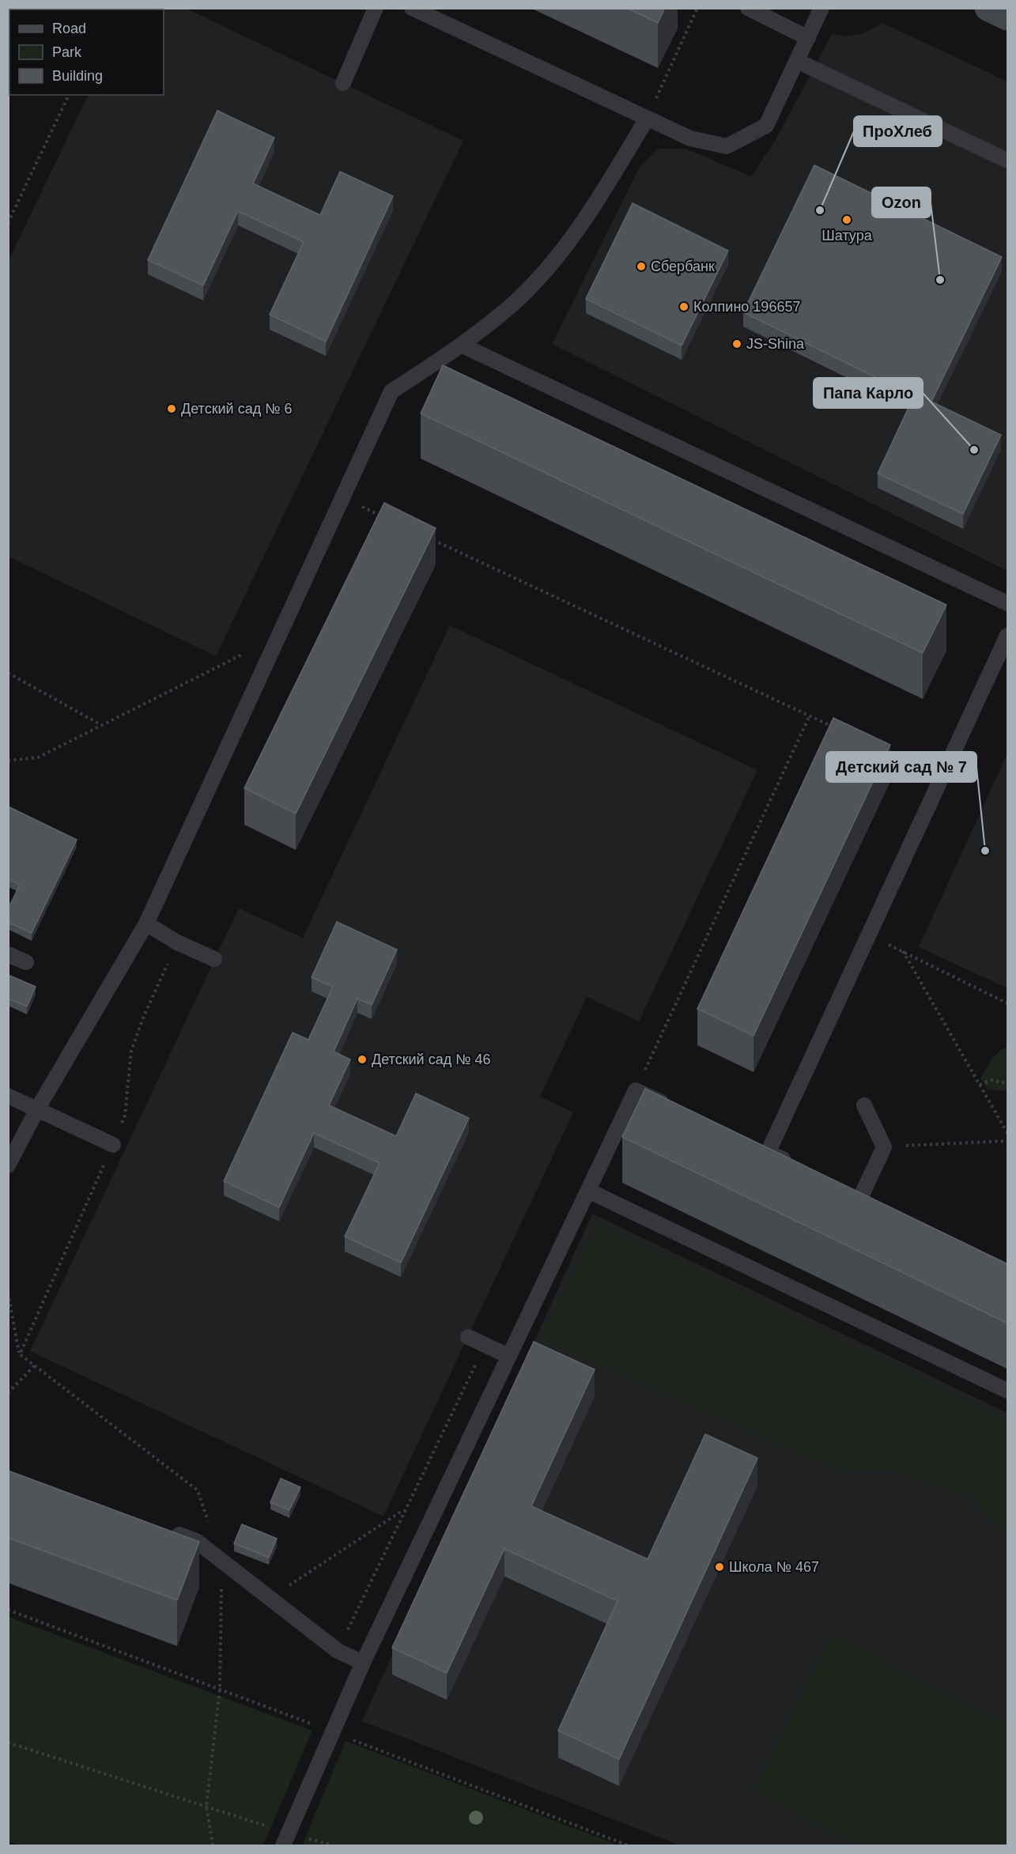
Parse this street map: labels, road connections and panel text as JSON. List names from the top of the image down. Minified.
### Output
{"places":["ПроХлеб","Шатура","Сбербанк","Ozon","Колпино 196657","JS-Shina","Детский сад № 6","Папа Карло","Детский сад № 7","Детский сад № 46","Школа № 467"],"legend":["Road","Park","Building"]}
